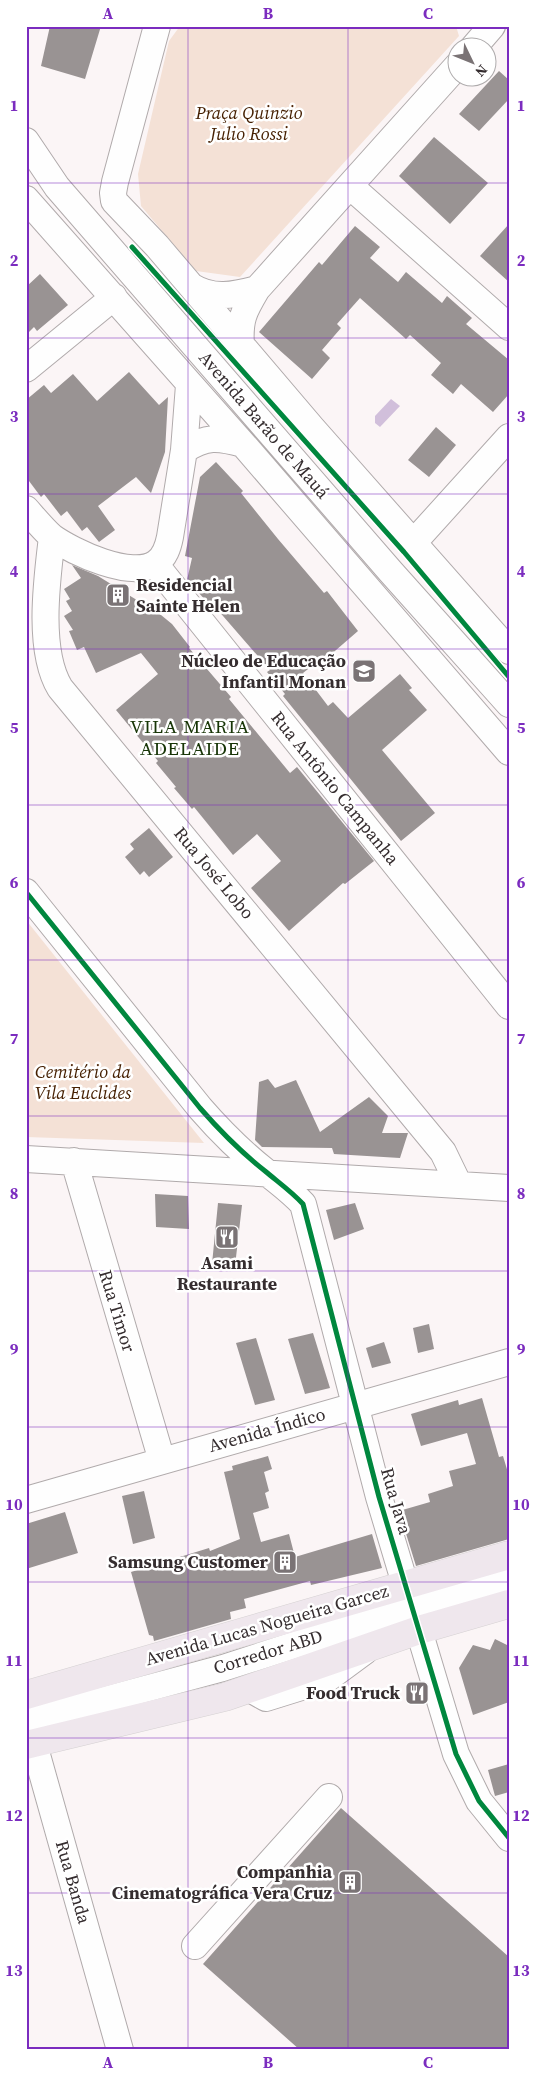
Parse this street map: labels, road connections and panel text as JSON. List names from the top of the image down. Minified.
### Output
{"streets":{"main road":["Avenida Lucas Nogueira Garcez"],"street":["Avenida Barão de Mauá","Rua Antônio Campanha","Rua José Lobo","Rua Timor","Avenida Índico","Rua Java","Rua Banda"]},"crossings":[["Rua Timor","Avenida Índico"],["Avenida Índico","Rua Java"],["Rua Java","Avenida Lucas Nogueira Garcez"],["Avenida Lucas Nogueira Garcez","Rua Banda"]],"districts":["VILA MARIA ADELAIDE"],"parks":["Praça Quinzio Julio Rossi","Cemitério da Vila Euclides"],"places":{"building":["Residencial Sainte Helen","Samsung Customer","Companhia Cinematográfica Vera Cruz"],"school or university":["Núcleo de Educação Infantil Monan"],"restaurant":["Asami Restaurante","Food Truck"]},"north":"bottom right","grid":{"columns":["A","B","C"],"rows":["1","2","3","4","5","6","7","8","9","10","11","12","13"]}}
